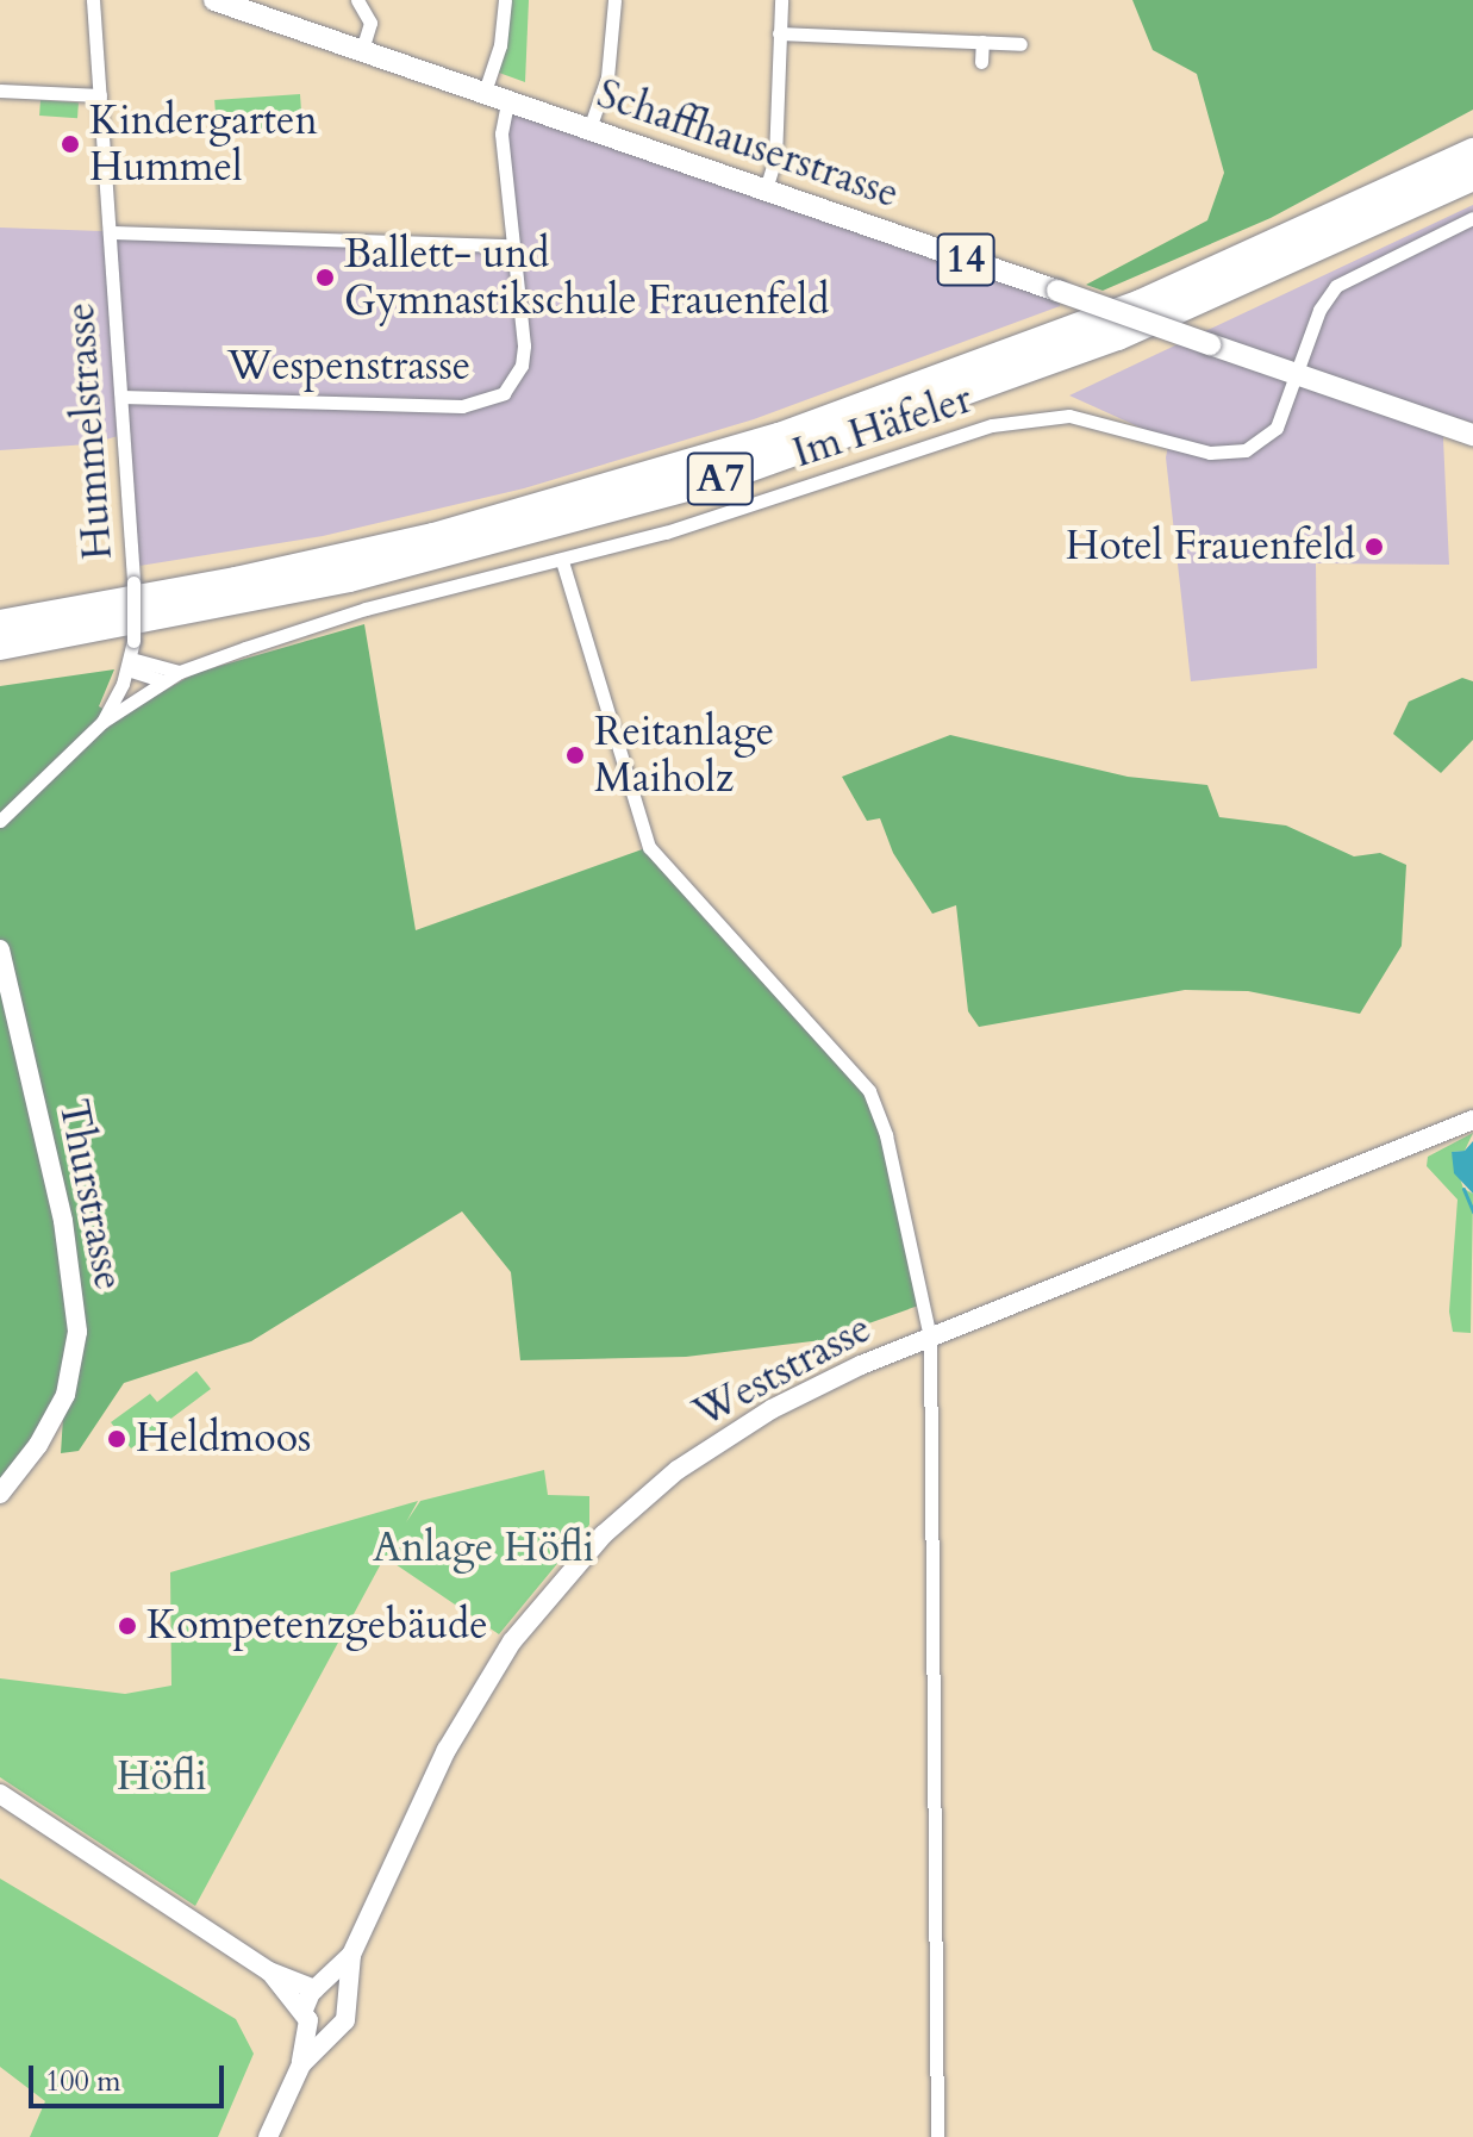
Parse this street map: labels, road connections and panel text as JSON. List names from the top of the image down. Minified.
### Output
{"streets":{"highway":["A7"],"main road":["Schaffhauserstrasse","14","Thurstrasse","Weststrasse"],"street":["Wespenstrasse","Im Häfeler","Hummelstrasse"]},"crossings":[["Schaffhauserstrasse","Wespenstrasse"],["Schaffhauserstrasse","Im Häfeler"],["Wespenstrasse","Hummelstrasse"],["Im Häfeler","Hummelstrasse"]],"parks":["Anlage Höfli","Höfli"],"places":["Kindergarten Hummel","Ballett- und Gymnastikschule Frauenfeld","Hotel Frauenfeld","Reitanlage Maiholz","Heldmoos","Kompetenzgebäude"],"scale_bar":"100 m"}
